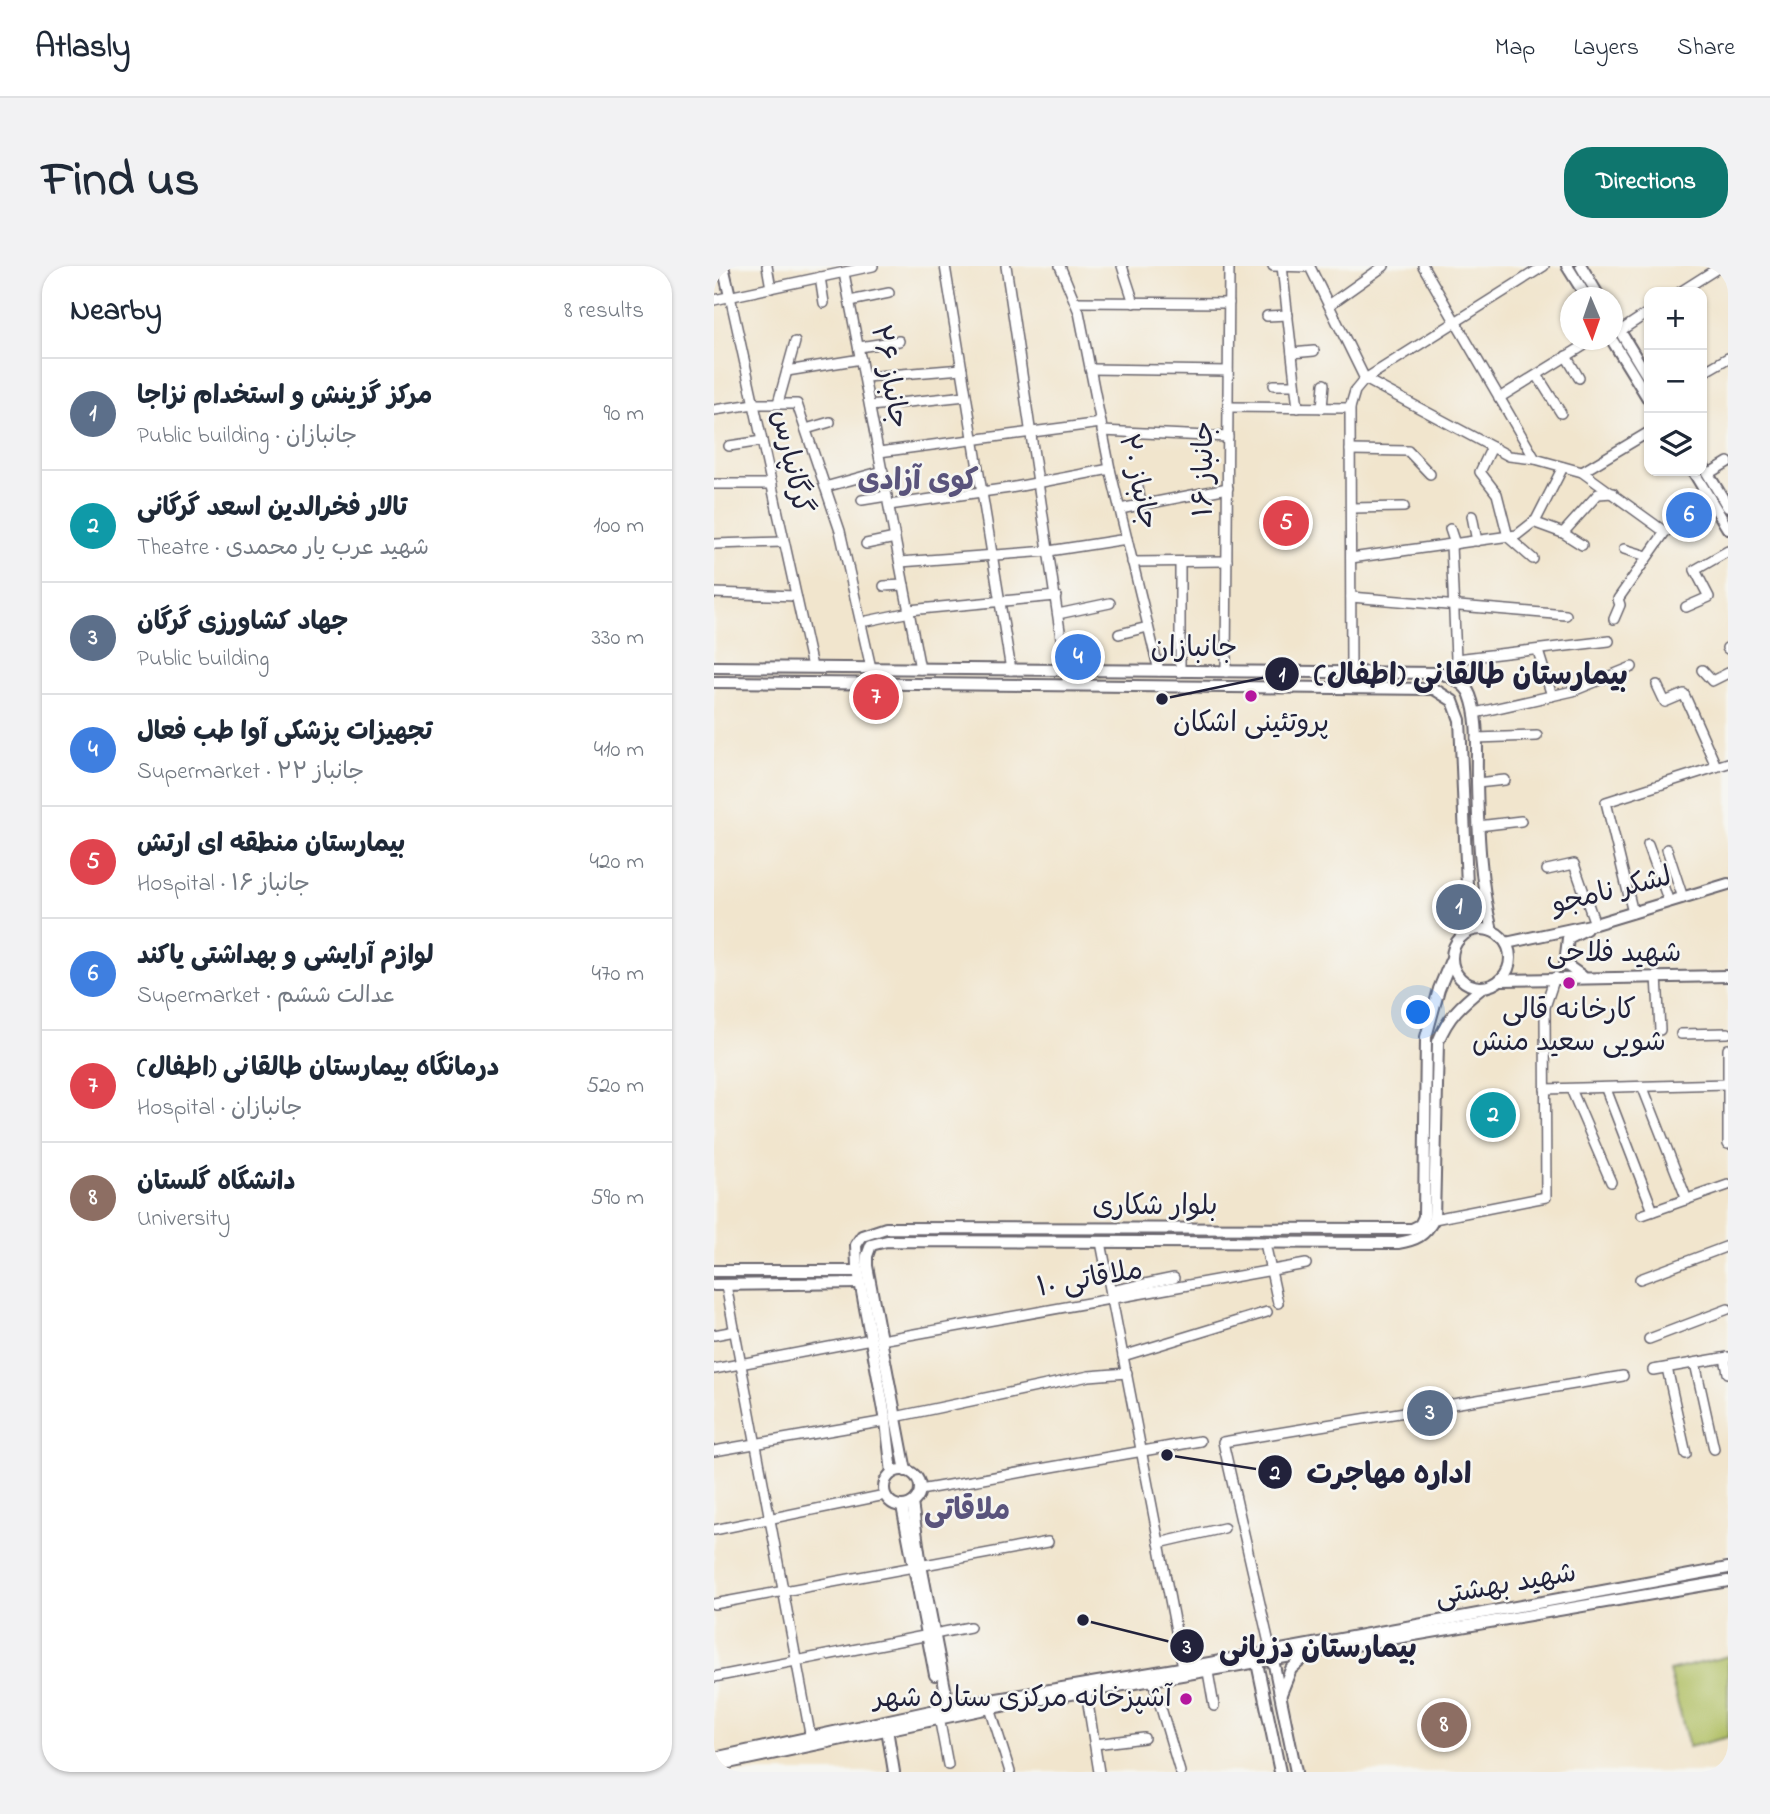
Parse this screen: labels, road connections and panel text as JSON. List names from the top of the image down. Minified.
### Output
{"streets":{"main road":["گرگانپارس","جانبازان","لشکر نامجو","شهید فلاحی","بلوار شکاری","شهید بهشتی"],"street":["جانباز ۲۶","جانباز ۱۶","۲۰ جانباز","۱۰ ملاقاتی"]},"crossings":[["جانباز ۲۶","جانبازان"],["گرگانپارس","جانبازان"],["جانباز ۱۶","جانبازان"],["۲۰ جانباز","جانبازان"],["جانبازان","لشکر نامجو"],["جانبازان","شهید فلاحی"],["جانبازان","بلوار شکاری"],["لشکر نامجو","شهید فلاحی"],["لشکر نامجو","بلوار شکاری"],["شهید فلاحی","بلوار شکاری"],["بلوار شکاری","۱۰ ملاقاتی"]],"districts":["کوی آزادی","ملاقاتی"],"places":["پروتئینی اشکان","بیمارستان طالقانی (اطفال)","کارخانه قالی شویی سعید منش","اداره مهاجرت","بیمارستان دزیانی","آشپزخانه مرکزی ستاره شهر"],"north":"bottom","page":{"header":"Atlasly","nav":["Map","Layers","Share"],"title":"Find us","buttons":"Directions","heading":["Nearby","8 results"],"map_buttons":["+","−"],"list":[{"mark":"1","name":"مرکز گزینش و استخدام نزاجا","note":"Public building · جانبازان","value":"90 m"},{"mark":"2","name":"تالار فخرالدین اسعد گرگانی","note":"Theatre · شهید عرب یار محمدی","value":"100 m"},{"mark":"3","name":"جهاد کشاورزی گرگان","note":"Public building","value":"330 m"},{"mark":"4","name":"تجهیزات پزشکی آوا طب فعال","note":"Supermarket · ۲۲ جانباز","value":"410 m"},{"mark":"5","name":"بیمارستان منطقه ای ارتش","note":"Hospital · جانباز ۱۶","value":"420 m"},{"mark":"6","name":"لوازم آرایشی و بهداشتی یاکند","note":"Supermarket · عدالت ششم","value":"470 m"},{"mark":"7","name":"درمانگاه بیمارستان طالقانی (اطفال)","note":"Hospital · جانبازان","value":"520 m"},{"mark":"8","name":"دانشگاه گلستان","note":"University","value":"590 m"}],"pins":["6","5","4","7","1","2","3","8"]}}
